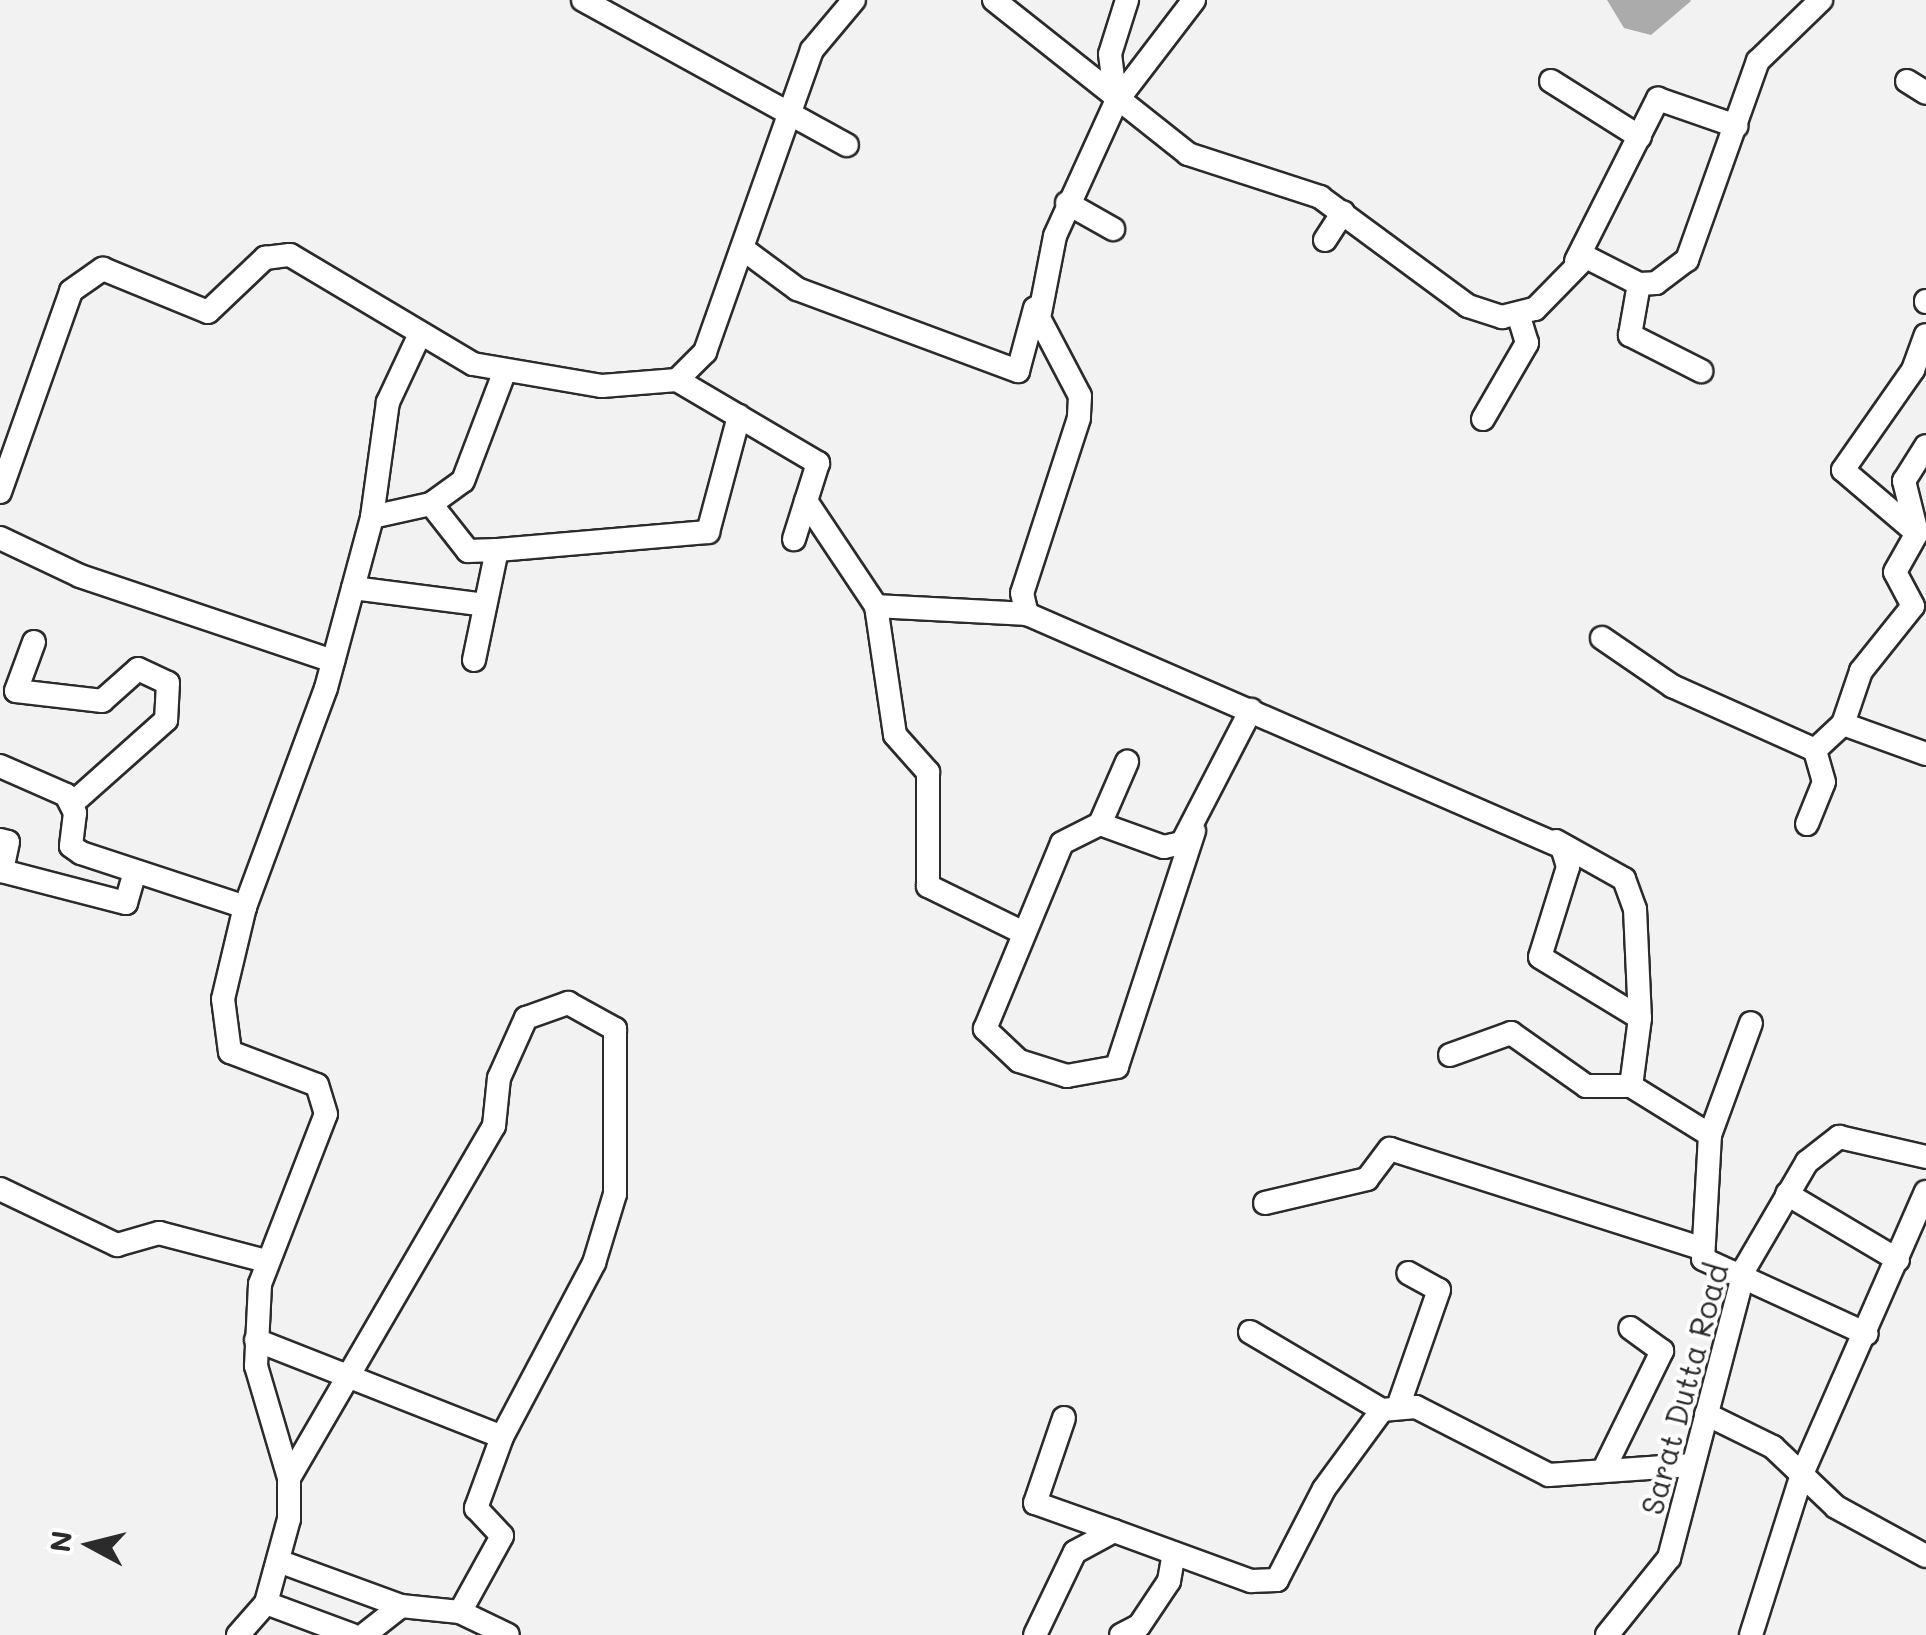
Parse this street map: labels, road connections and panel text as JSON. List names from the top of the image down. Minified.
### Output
{"streets":{"street":["Sarat Dutta Road"]},"north":"left"}
